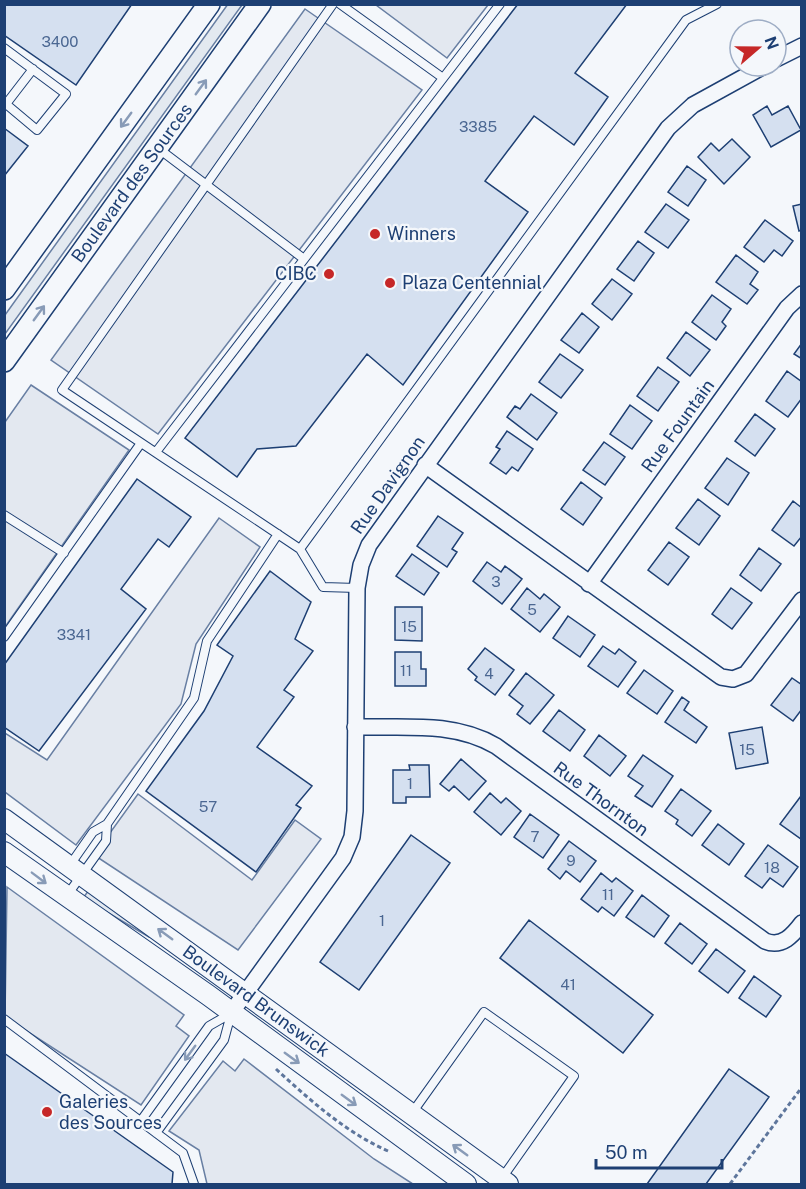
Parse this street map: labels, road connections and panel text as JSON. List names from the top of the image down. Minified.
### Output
{"streets":{"main road":["Boulevard des Sources"],"street":["Rue Fountain","Rue Davignon","Rue Thornton","Boulevard Brunswick"]},"crossings":[["Rue Davignon","Rue Thornton"],["Rue Davignon","Boulevard Brunswick"]],"places":["Winners","CIBC","Plaza Centennial","Galeries des Sources"],"house_numbers":["3400","3385","3","5","15","3341","11","4","15","1","57","7","9","18","11","1","41"],"scale_bar":"50 m","north":"right"}
